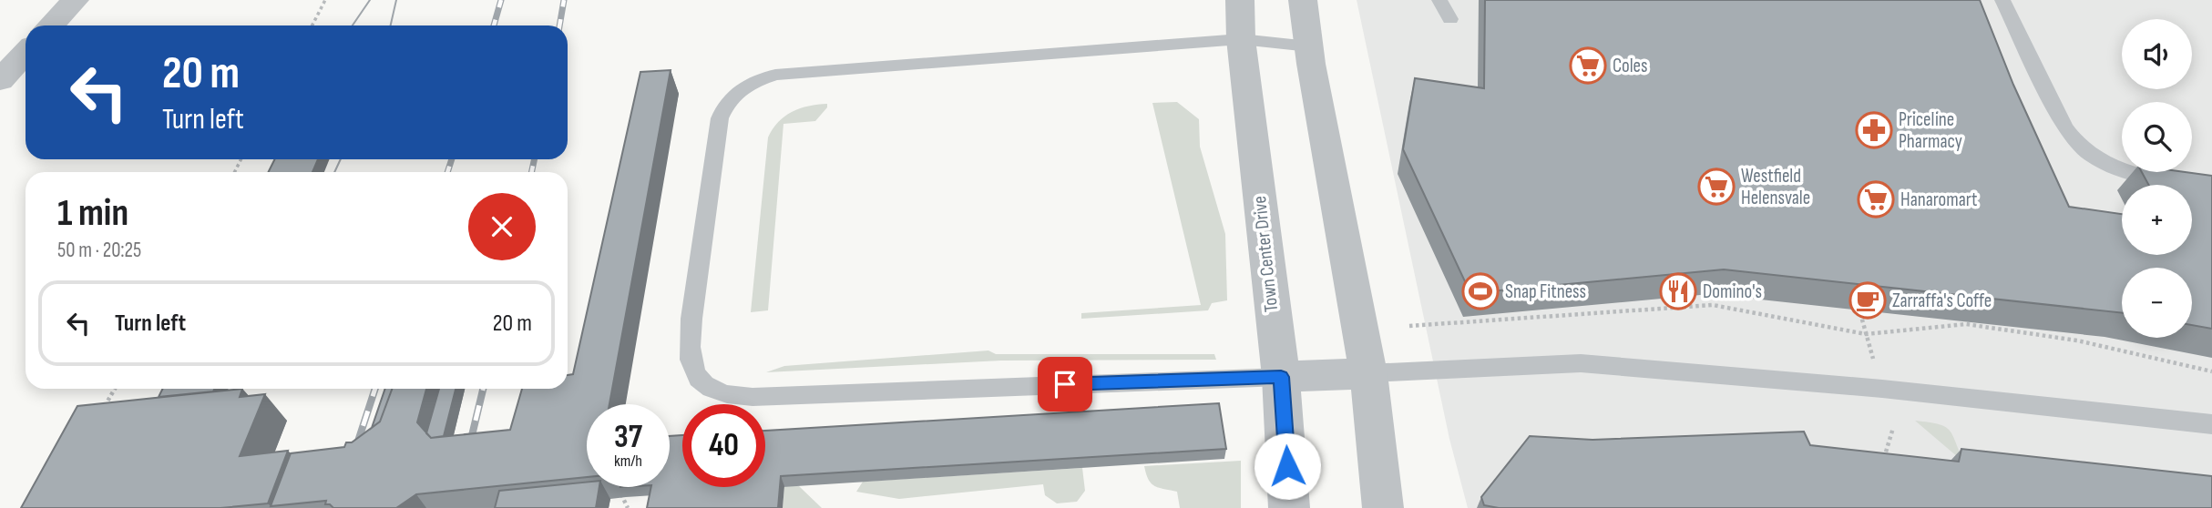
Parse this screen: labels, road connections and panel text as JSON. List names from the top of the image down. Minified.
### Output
{"streets":{"street":["Town Center Drive"]},"places":{"supermarket":["Coles","Westfield Helensvale","Hanaromart"],"pharmacy":["Priceline Pharmacy"],"sports":["Snap Fitness"],"restaurant":["Domino's"],"cafe":["Zarraffa's Coffe"]},"page":{"map_buttons":["+","−"],"turn":["20 m","Turn left"],"heading":["1 min","50 m · 20:25"],"list":[{"name":"Turn left","value":"20 m"}],"speed":"37 km/h","limit":"40"}}
